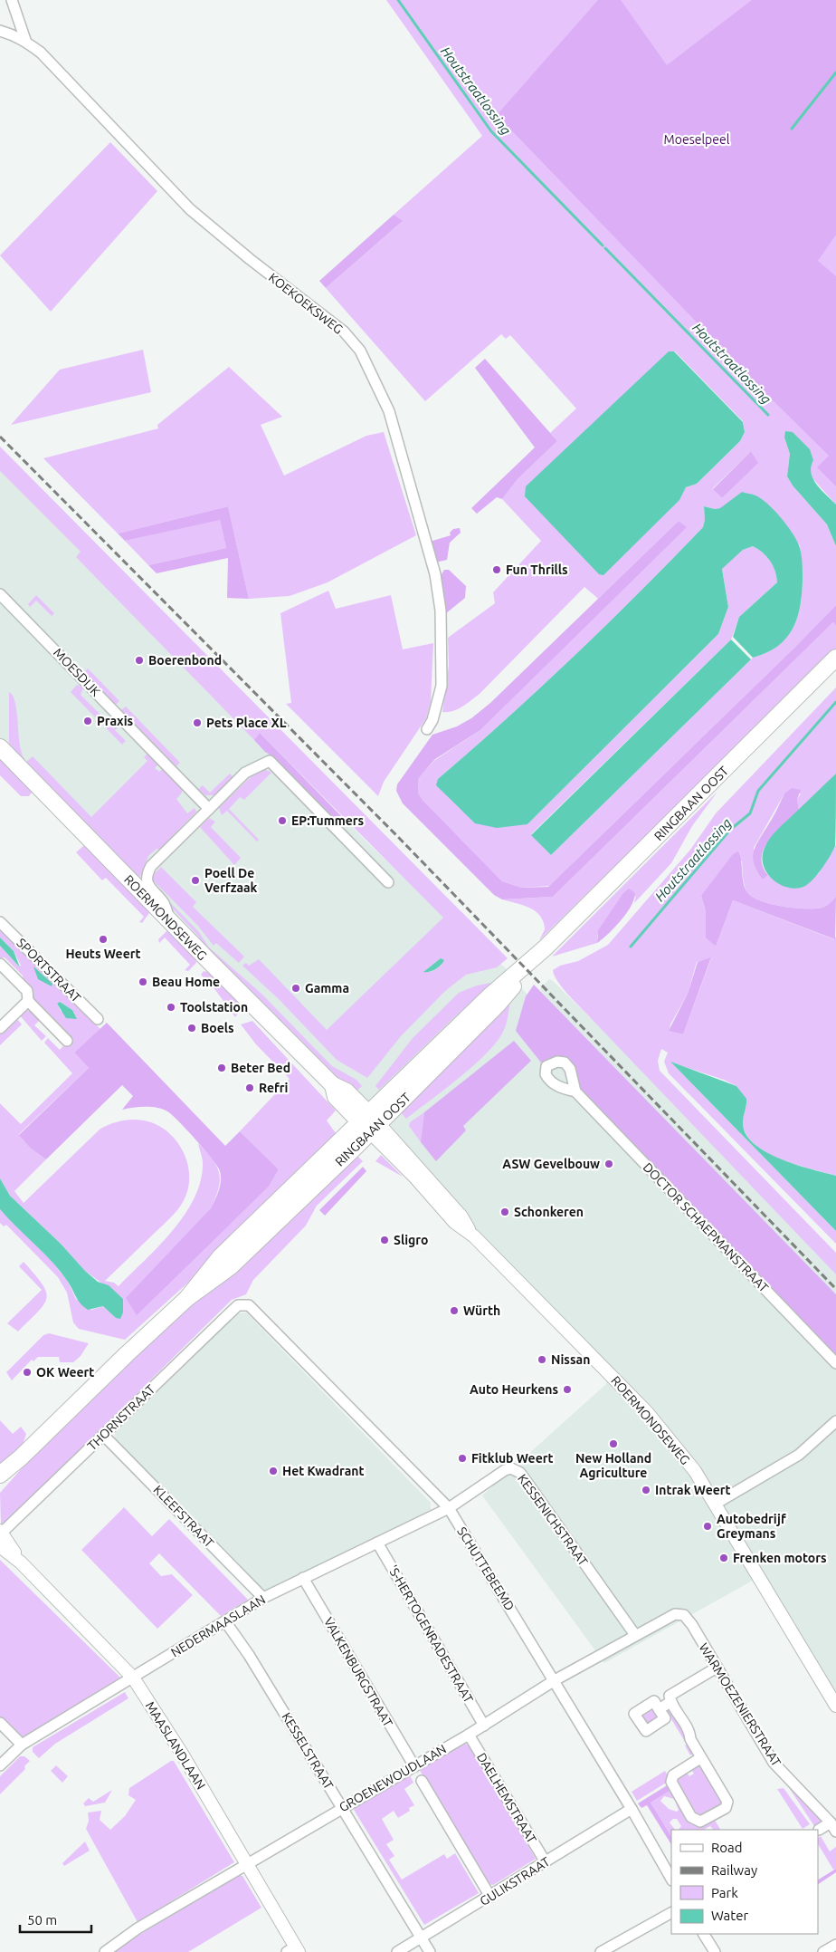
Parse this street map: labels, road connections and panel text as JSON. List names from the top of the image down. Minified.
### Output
{"streets":{"main road":["RINGBAAN OOST","ROERMONDSEWEG"],"street":["KOEKOEKSWEG","MOESDIJK","SPORTSTRAAT","DOCTOR SCHAEPMANSTRAAT","THORNSTRAAT","KLEEFSTRAAT","KESSENICHSTRAAT","SCHUTTEBEEMD","NEDERMAASLAAN","'S-HERTOGENRADESTRAAT","VALKENBURGSTRAAT","WARMOEZENIERSTRAAT","MAASLANDLAAN","KESSELSTRAAT","GROENEWOUDLAAN","DAELHEMSTRAAT","GULIKSTRAAT"]},"crossings":[["RINGBAAN OOST","ROERMONDSEWEG"],["THORNSTRAAT","KLEEFSTRAAT"],["THORNSTRAAT","SCHUTTEBEEMD"],["THORNSTRAAT","MAASLANDLAAN"],["KLEEFSTRAAT","NEDERMAASLAAN"],["KESSENICHSTRAAT","SCHUTTEBEEMD"],["KESSENICHSTRAAT","NEDERMAASLAAN"],["KESSENICHSTRAAT","GROENEWOUDLAAN"],["SCHUTTEBEEMD","NEDERMAASLAAN"],["SCHUTTEBEEMD","GROENEWOUDLAAN"],["SCHUTTEBEEMD","GULIKSTRAAT"],["NEDERMAASLAAN","'S-HERTOGENRADESTRAAT"],["NEDERMAASLAAN","VALKENBURGSTRAAT"],["NEDERMAASLAAN","MAASLANDLAAN"],["NEDERMAASLAAN","KESSELSTRAAT"],["'S-HERTOGENRADESTRAAT","GROENEWOUDLAAN"],["VALKENBURGSTRAAT","GROENEWOUDLAAN"],["WARMOEZENIERSTRAAT","GROENEWOUDLAAN"],["MAASLANDLAAN","GROENEWOUDLAAN"],["KESSELSTRAAT","GROENEWOUDLAAN"],["KESSELSTRAAT","GULIKSTRAAT"],["GROENEWOUDLAAN","DAELHEMSTRAAT"],["DAELHEMSTRAAT","GULIKSTRAAT"]],"water":["Houtstraatlossing"],"parks":["Moeselpeel"],"places":["Fun Thrills","Boerenbond","Praxis","Pets Place XL","EP:Tummers","Poell De Verfzaak","Heuts Weert","Beau Home","Gamma","Toolstation","Boels","Beter Bed","Refri","ASW Gevelbouw","Schonkeren","Sligro","Würth","Nissan","OK Weert","Auto Heurkens","New Holland Agriculture","Fitklub Weert","Het Kwadrant","Intrak Weert","Autobedrijf Greymans","Frenken motors"],"legend":["Road","Railway","Park","Water"],"scale_bar":"50 m"}
